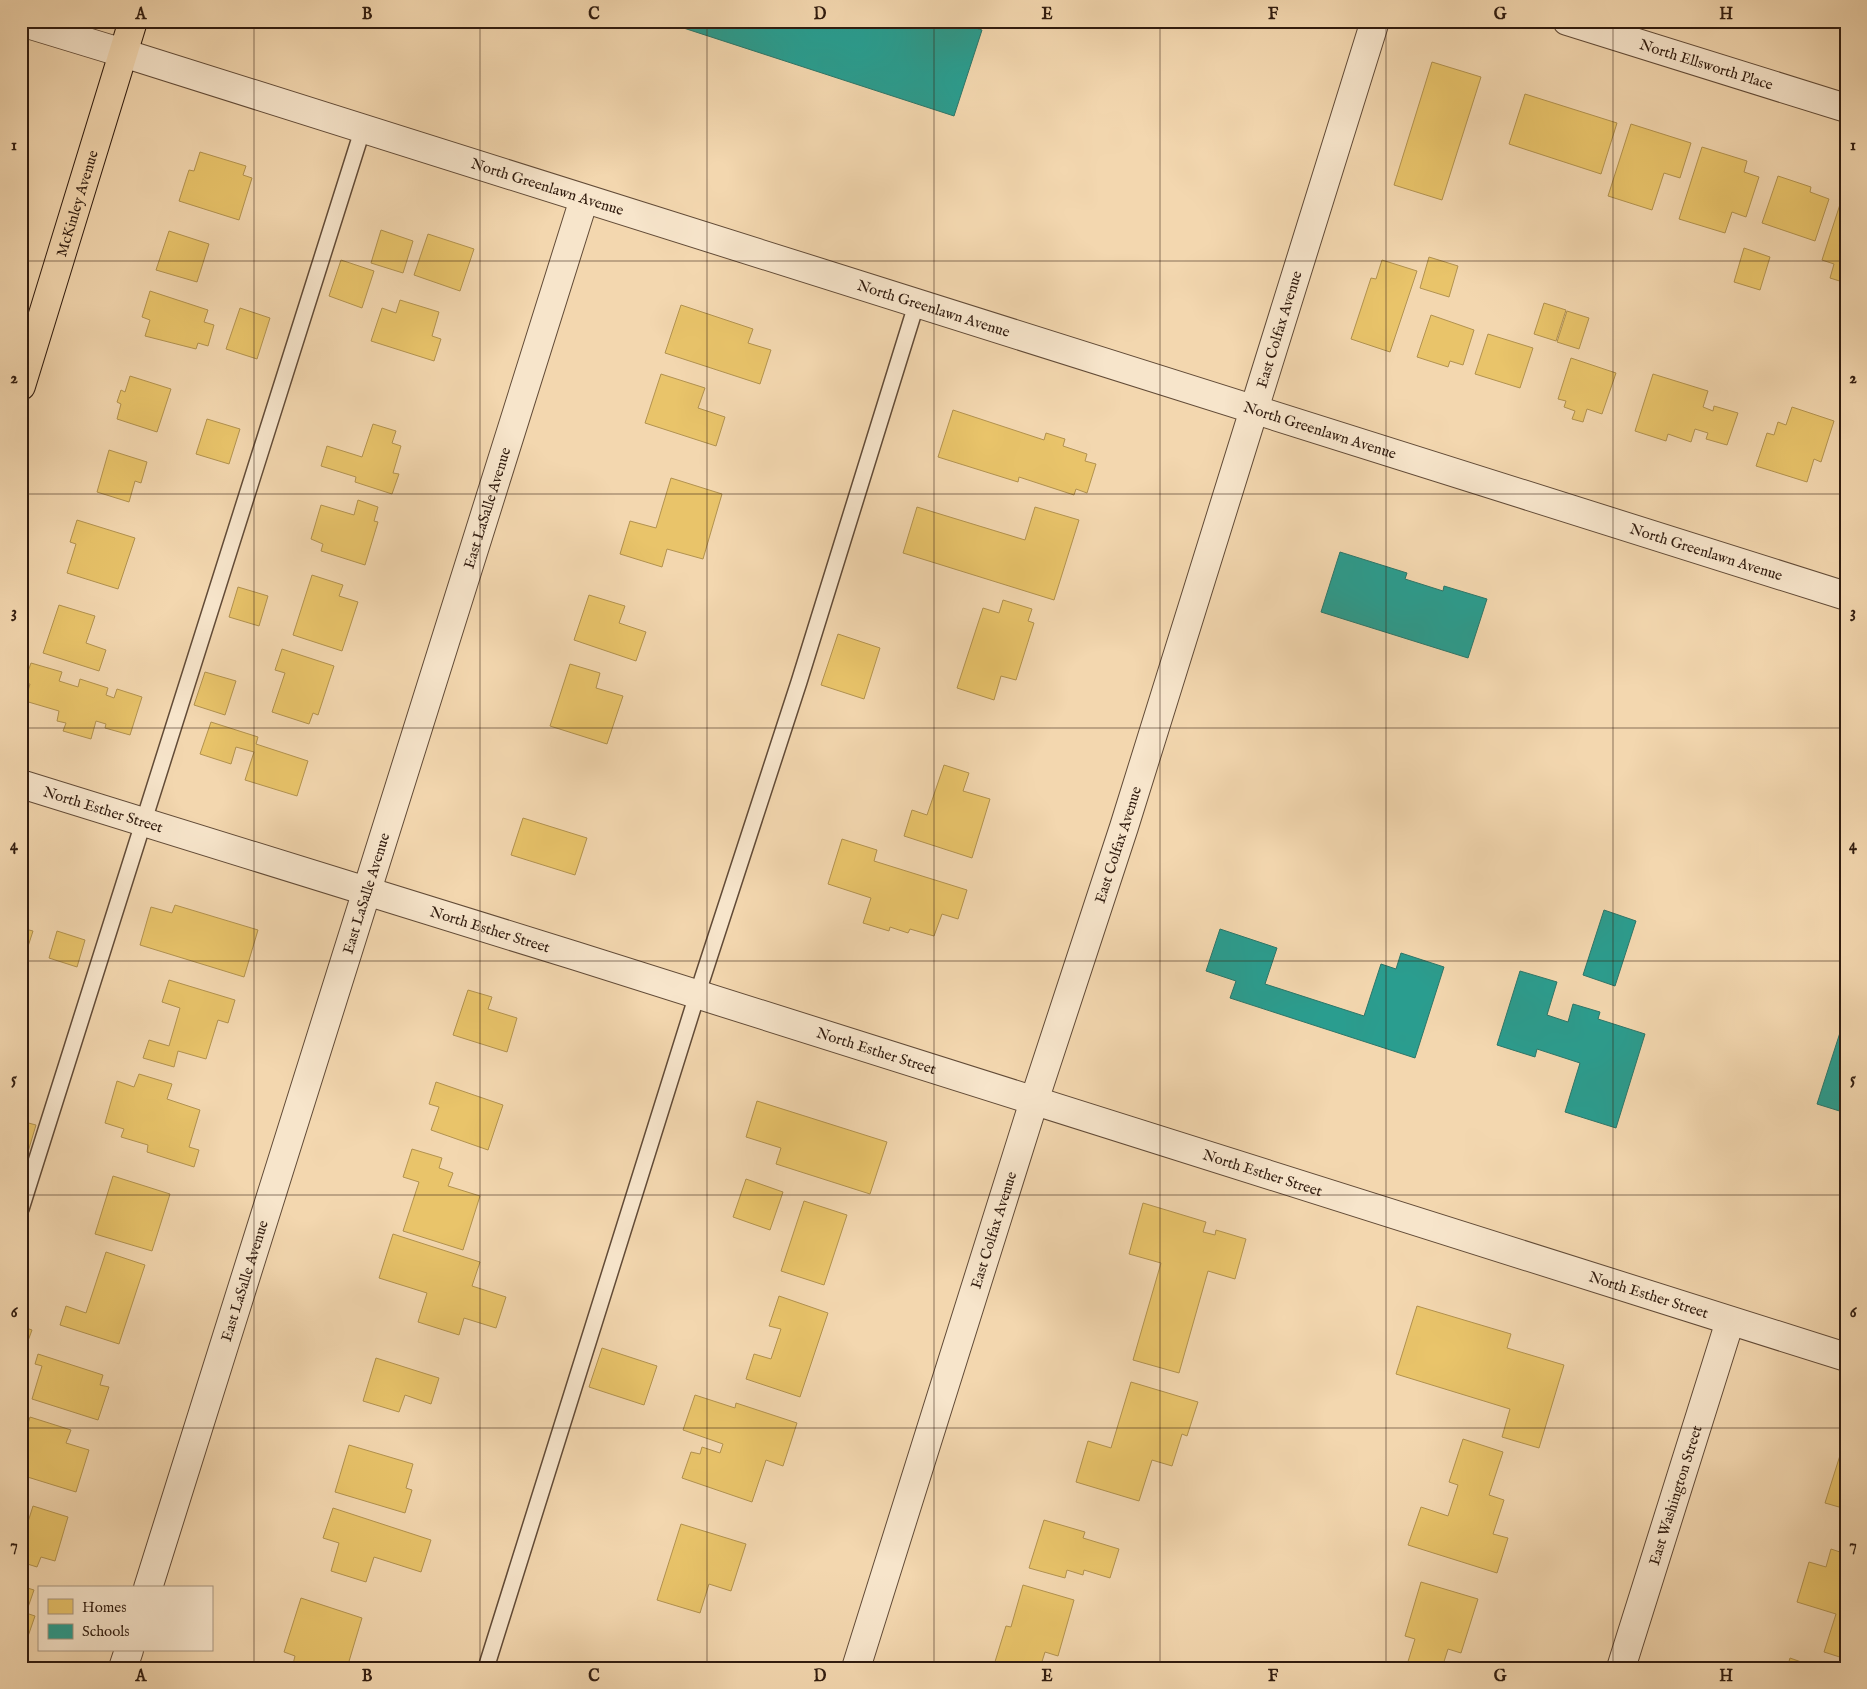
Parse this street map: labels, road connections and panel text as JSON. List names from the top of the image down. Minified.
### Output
{"streets":{"main road":["McKinley Avenue"],"street":["North Ellsworth Place","North Greenlawn Avenue","East Colfax Avenue","East LaSalle Avenue","North Esther Street","East Washington Street"]},"crossings":[["North Greenlawn Avenue","McKinley Avenue"],["North Greenlawn Avenue","East Colfax Avenue"],["North Greenlawn Avenue","East LaSalle Avenue"],["East Colfax Avenue","North Esther Street"],["East LaSalle Avenue","North Esther Street"],["North Esther Street","East Washington Street"]],"legend":["Homes","Schools"],"grid":{"columns":["A","B","C","D","E","F","G","H"],"rows":["1","2","3","4","5","6","7"]}}
